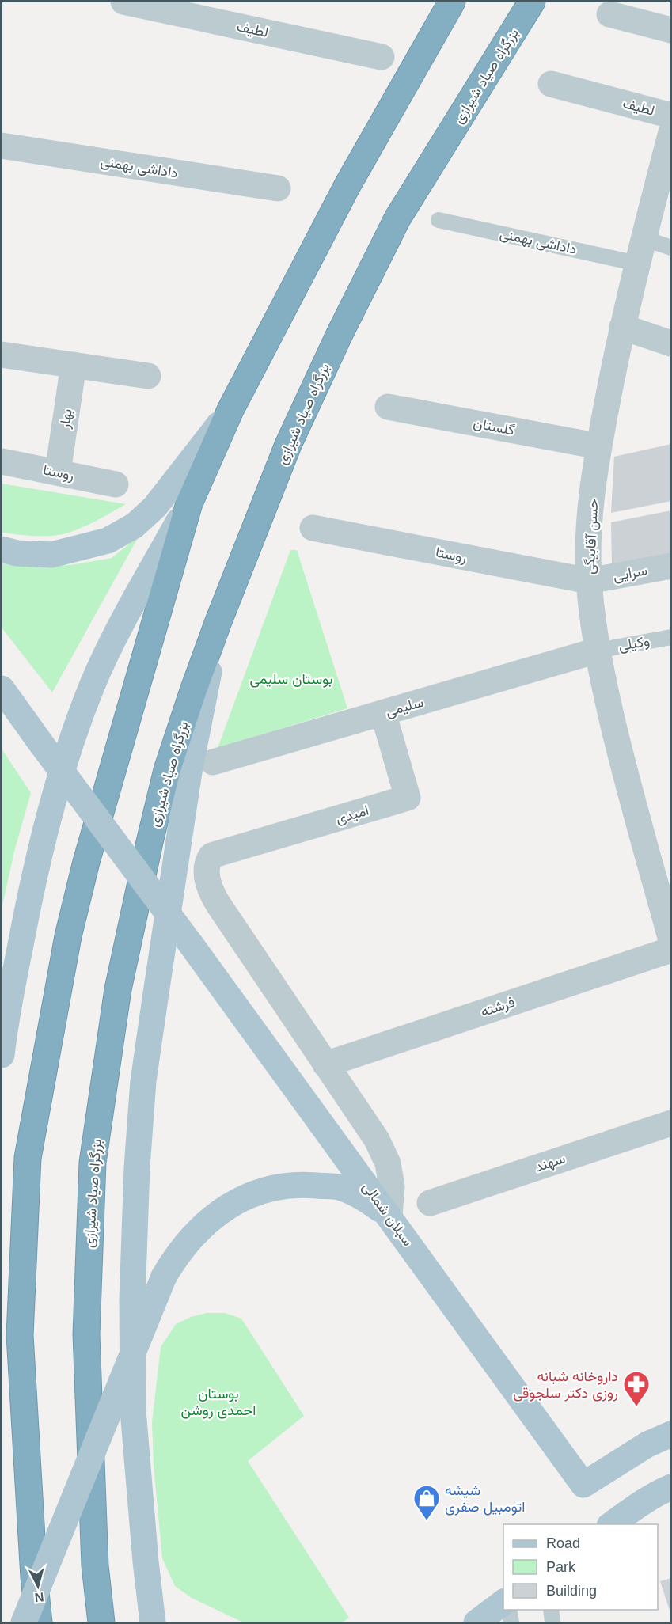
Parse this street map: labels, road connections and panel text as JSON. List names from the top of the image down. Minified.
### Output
{"streets":{"highway":["بزرگراه صیاد شیرازی"],"main road":["سبلان شمالی"],"street":["لطیف","داداشی بهمنی","بهار","گلستان","روستا","حسن آقابیگی","سرایی","سلیمی","امیدی","فرشته","سهند"],"lane":["وکیلی"]},"crossings":[["داداشی بهمنی","حسن آقابیگی"],["بهار","روستا"],["گلستان","حسن آقابیگی"],["روستا","حسن آقابیگی"],["روستا","سرایی"],["حسن آقابیگی","سرایی"],["حسن آقابیگی","وکیلی"],["حسن آقابیگی","سلیمی"],["وکیلی","سلیمی"],["سلیمی","امیدی"],["امیدی","فرشته"]],"parks":["بوستان سلیمی","بوستان احمدی روشن"],"places":{"pharmacy":["داروخانه شبانه روزی دکتر سلجوقی"],"shop":["شیشه اتومبیل صفری"]},"legend":["Road","Park","Building"],"north":"bottom"}
